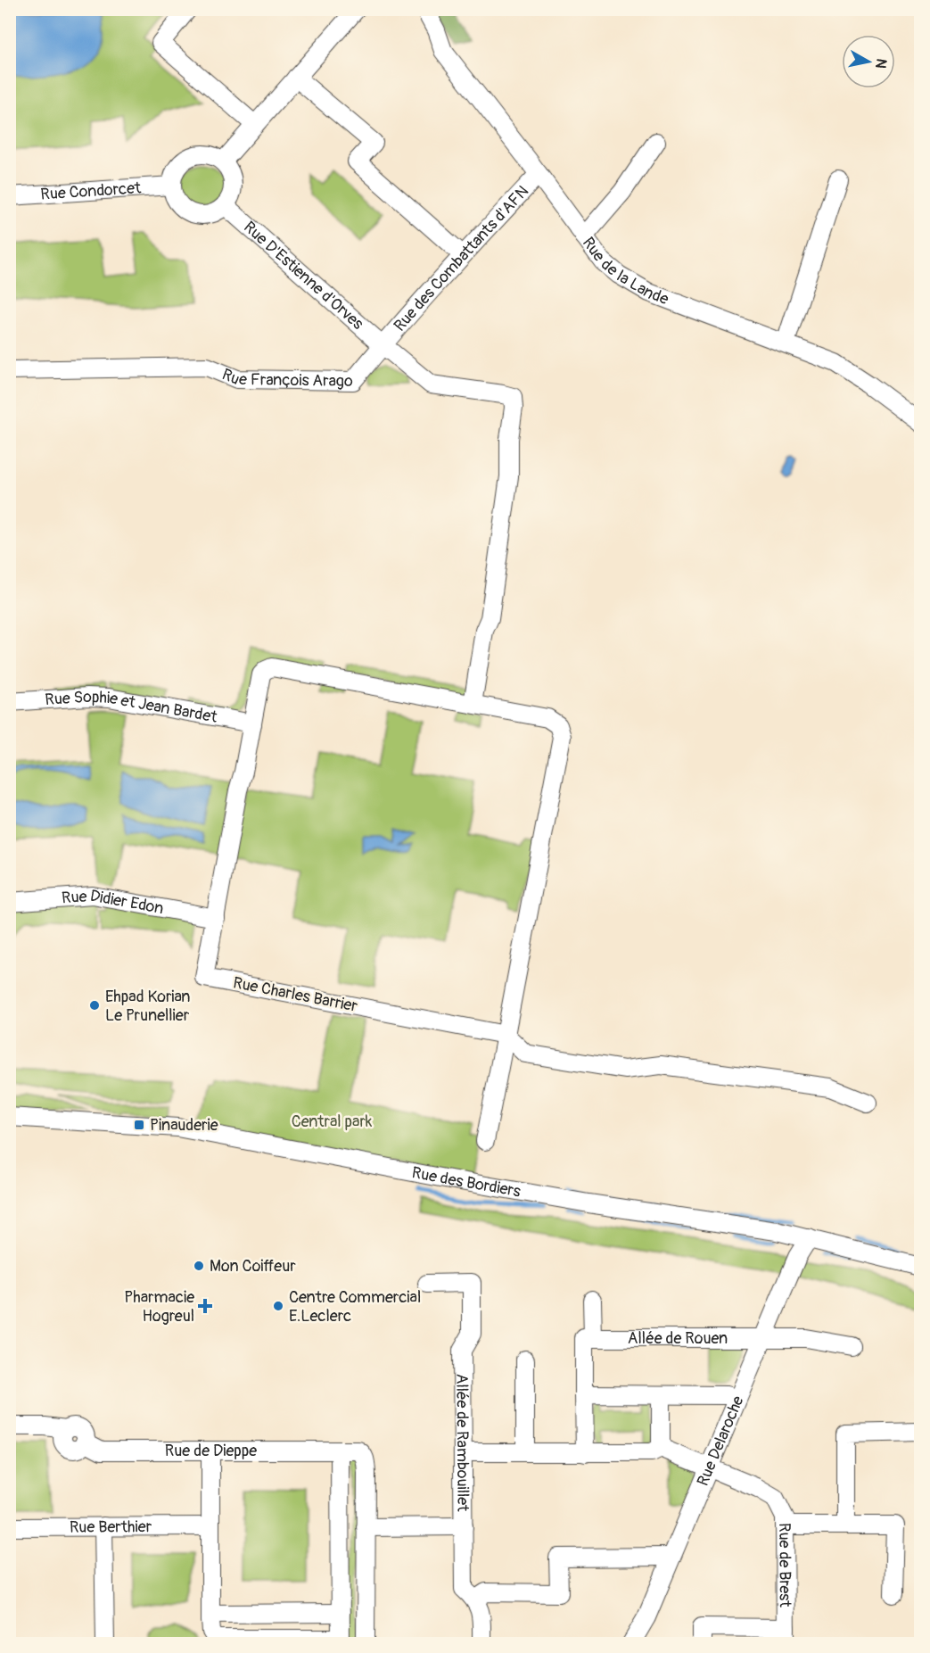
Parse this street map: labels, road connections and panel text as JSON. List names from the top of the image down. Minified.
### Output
{"streets":{"street":["Rue Condorcet","Rue des Combattants d'AFN","Rue de la Lande","Rue D'Estienne d'Orves","Rue François Arago","Rue Sophie et Jean Bardet","Rue Didier Edon","Rue Charles Barrier","Rue des Bordiers","Allée de Rouen","Rue Delaroche","Allée de Rambouillet","Rue de Dieppe","Rue Berthier","Rue de Brest"]},"crossings":[["Rue Condorcet","Rue D'Estienne d'Orves"],["Rue des Combattants d'AFN","Rue de la Lande"],["Rue des Combattants d'AFN","Rue D'Estienne d'Orves"],["Rue des Combattants d'AFN","Rue François Arago"],["Rue D'Estienne d'Orves","Rue François Arago"],["Rue Sophie et Jean Bardet","Rue Charles Barrier"],["Rue Didier Edon","Rue Charles Barrier"],["Rue des Bordiers","Rue Delaroche"],["Allée de Rouen","Rue Delaroche"],["Rue Delaroche","Rue de Brest"]],"parks":["Central park"],"places":{"other":["Ehpad Korian Le Prunellier","Mon Coiffeur","Centre Commercial E.Leclerc"],"transit":["Pinauderie"],"health":["Pharmacie Hogreul"]},"north":"right"}
